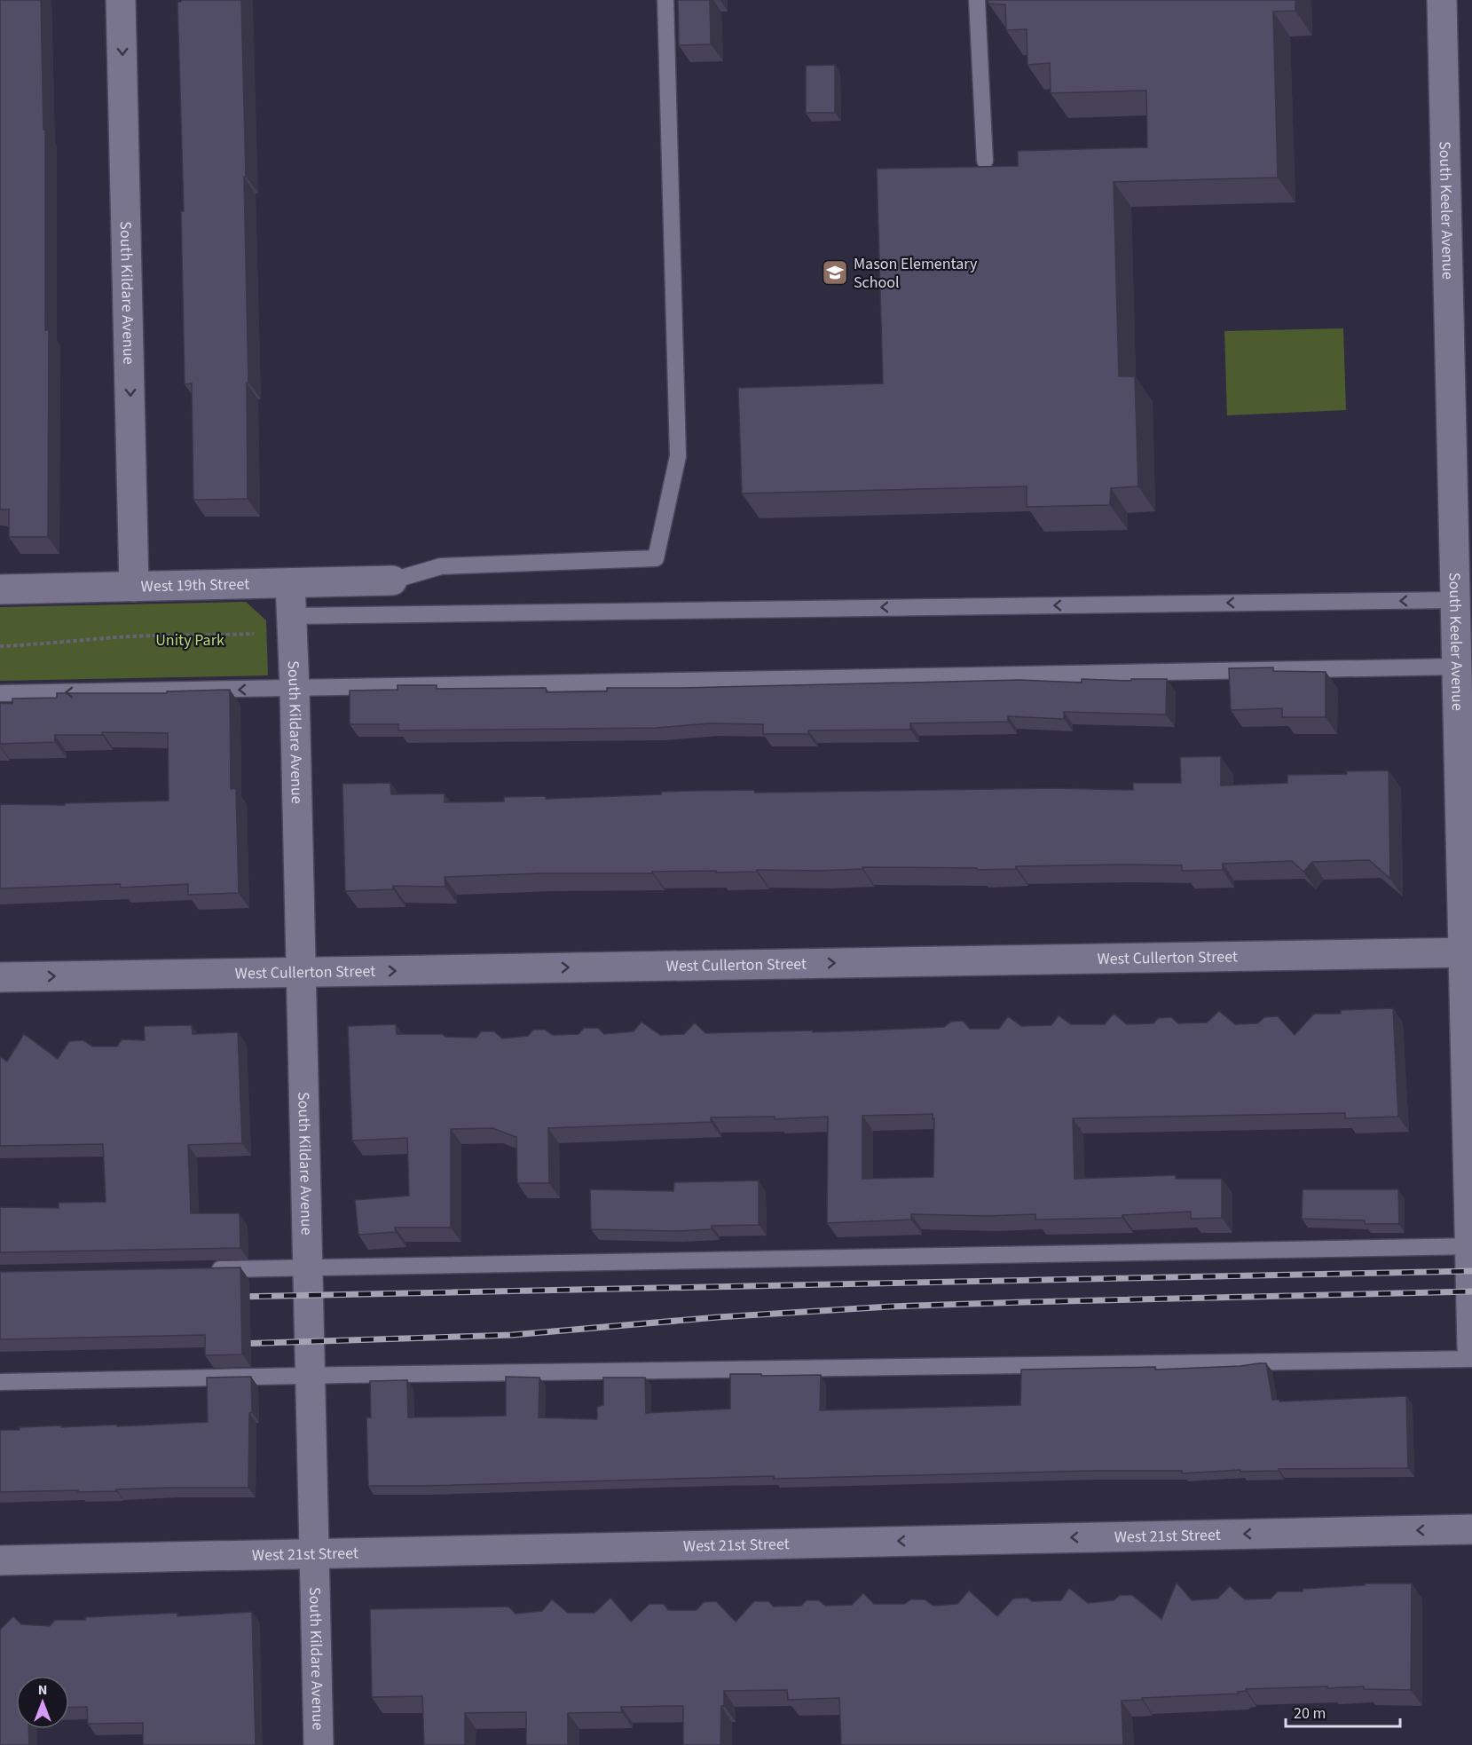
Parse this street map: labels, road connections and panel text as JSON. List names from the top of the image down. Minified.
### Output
{"streets":{"street":["South Keeler Avenue","South Kildare Avenue","West 19th Street","West Cullerton Street","West 21st Street"]},"crossings":[["South Keeler Avenue","West Cullerton Street"],["South Kildare Avenue","West 19th Street"],["South Kildare Avenue","West Cullerton Street"],["South Kildare Avenue","West 21st Street"]],"one_way":["West Cullerton Street","West 21st Street"],"parks":["Unity Park"],"places":{"school or university":["Mason Elementary School"]},"scale_bar":"20 m","north":"top"}
